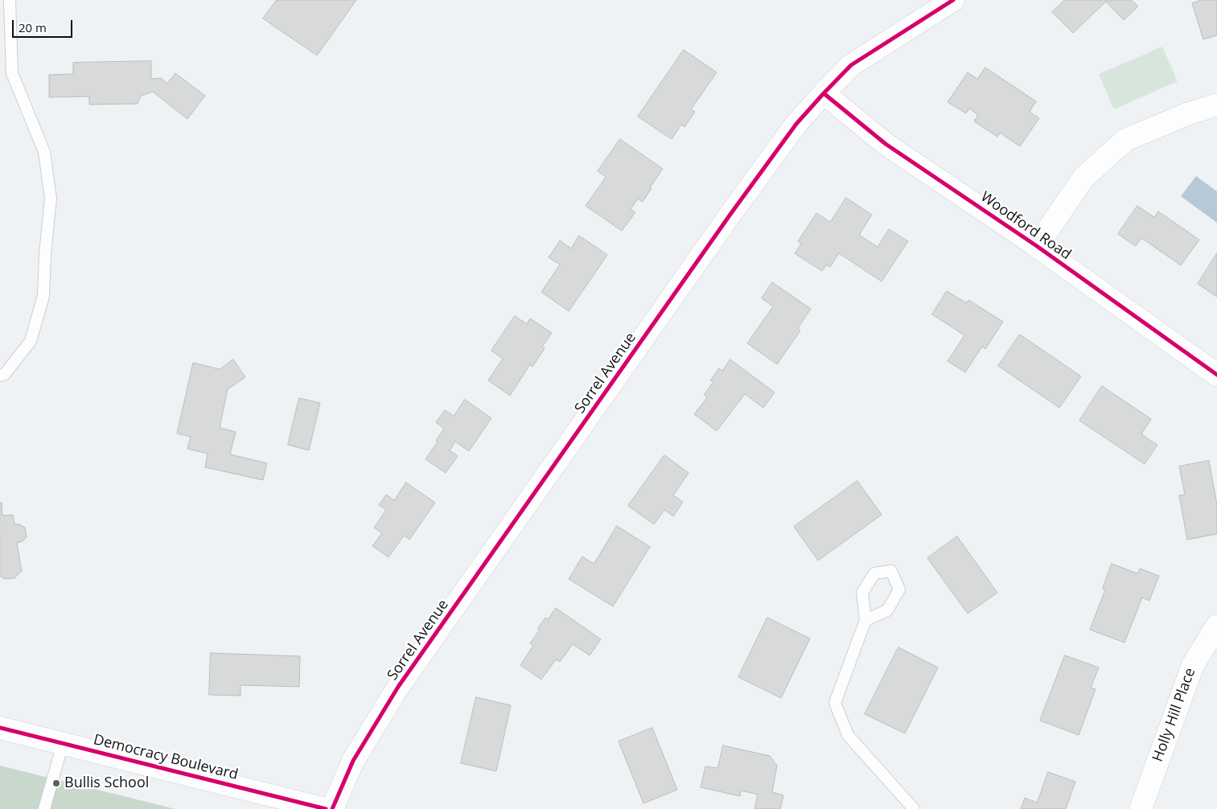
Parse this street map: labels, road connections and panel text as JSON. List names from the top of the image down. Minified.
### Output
{"streets":{"street":["Woodford Road","Sorrel Avenue","Holly Hill Place","Democracy Boulevard"]},"crossings":[["Woodford Road","Sorrel Avenue"]],"places":["Bullis School"],"scale_bar":"20 m"}
